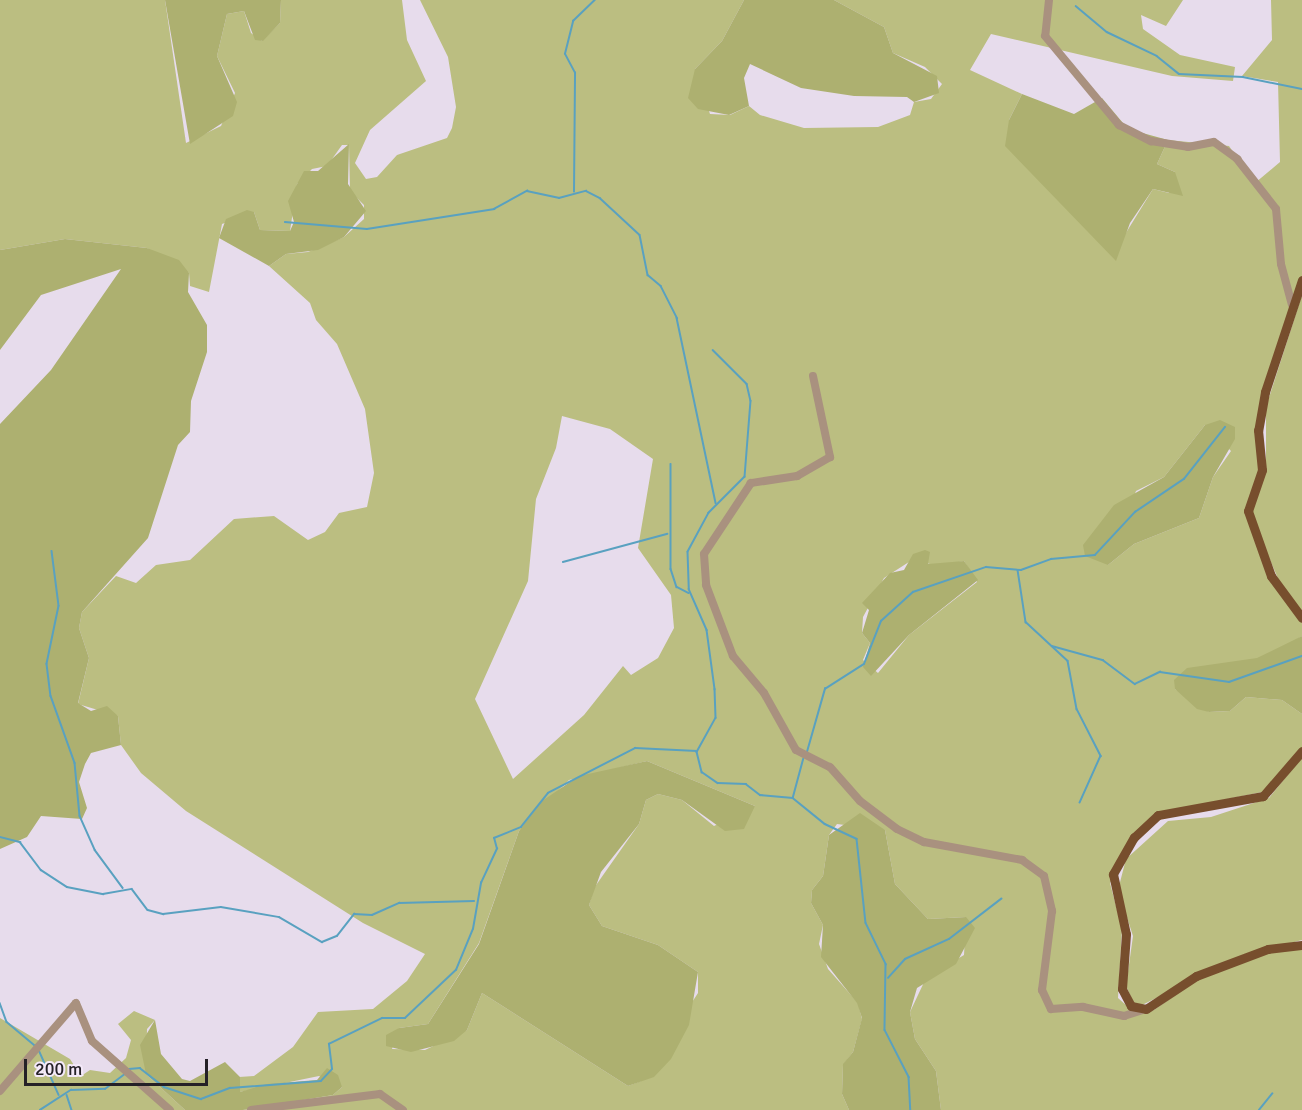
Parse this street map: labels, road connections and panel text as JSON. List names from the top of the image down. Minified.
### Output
{"scale_bar":"200 m"}
